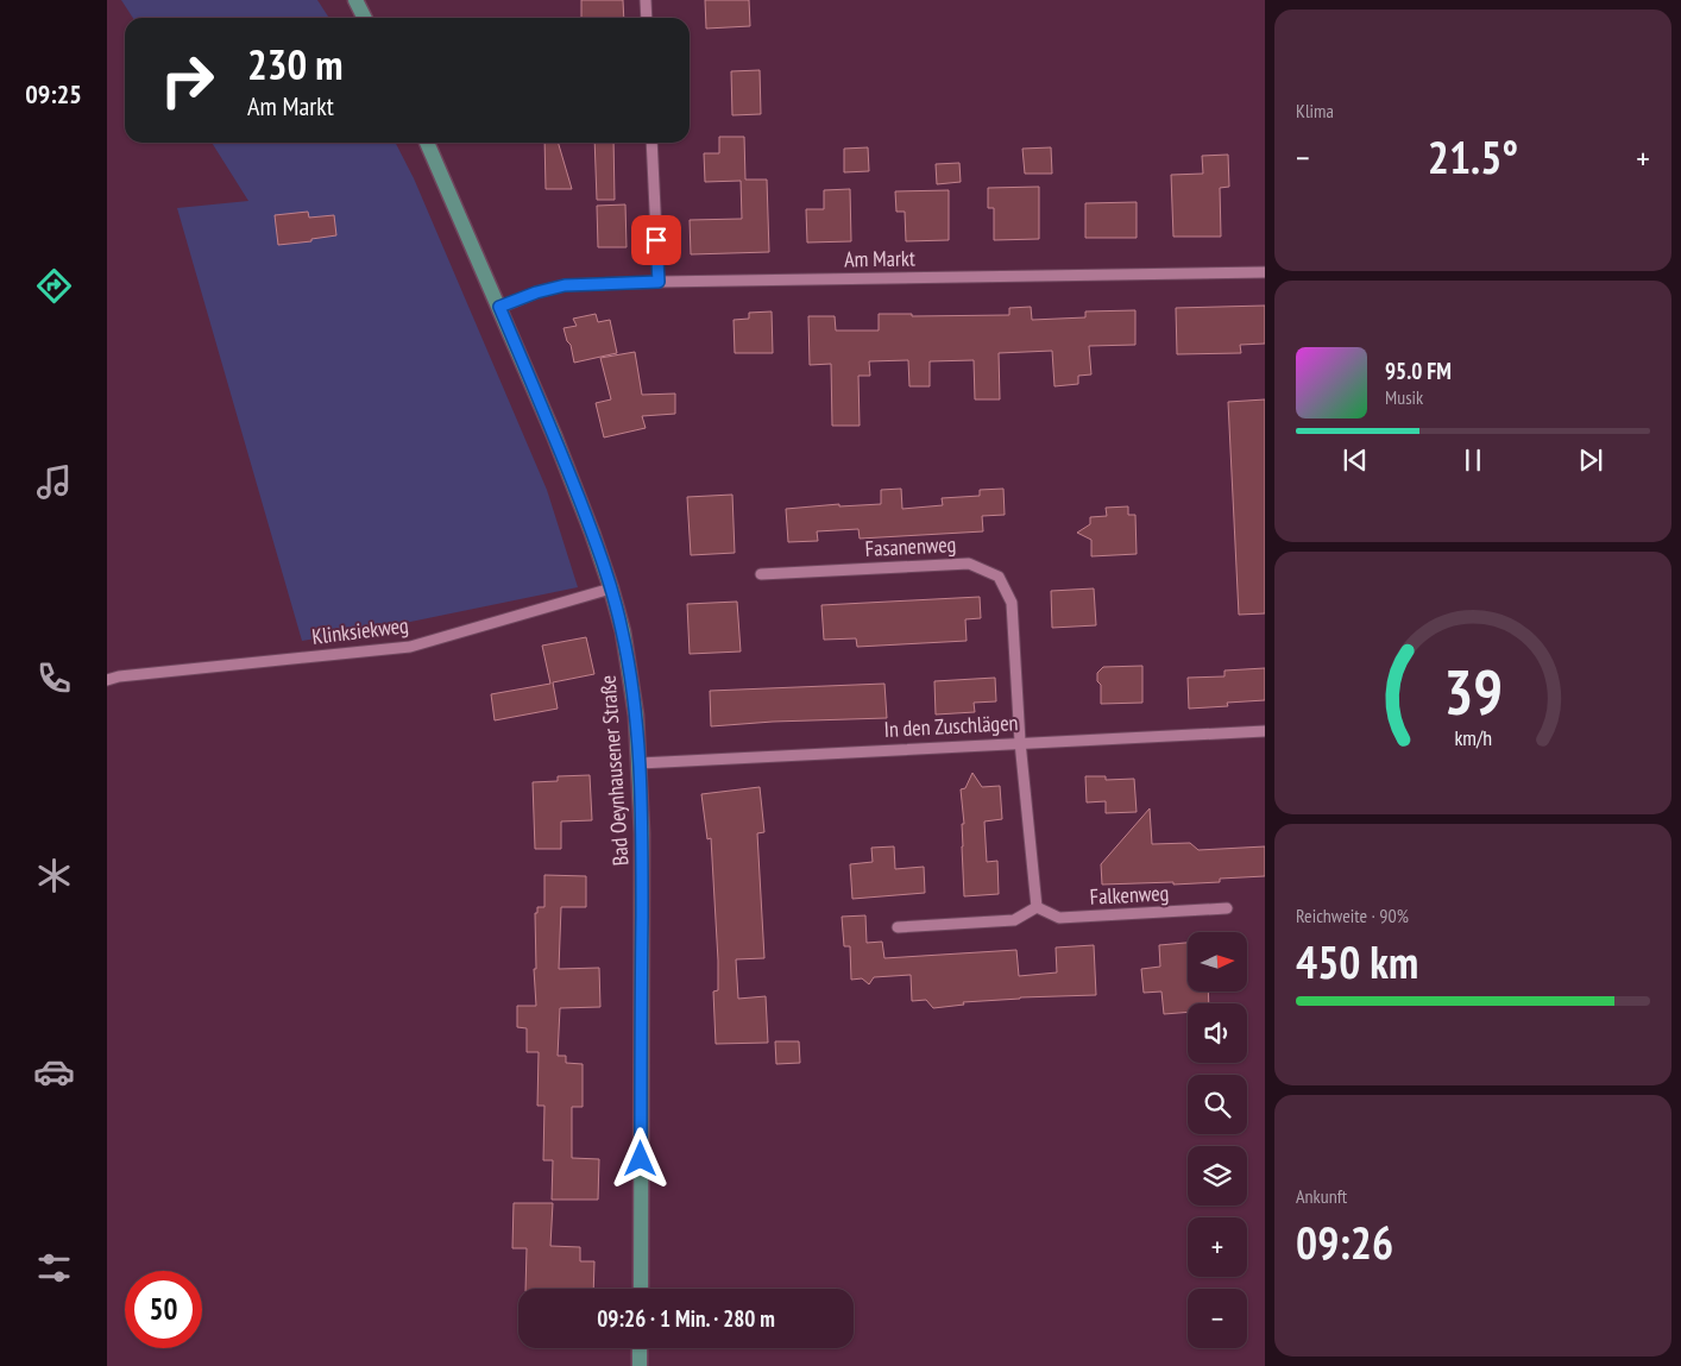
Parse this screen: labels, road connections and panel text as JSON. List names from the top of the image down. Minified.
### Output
{"streets":{"main road":["Bad Oeynhausener Straße"],"street":["Am Markt","Fasanenweg","Klinksiekweg","In den Zuschlägen","Falkenweg"]},"crossings":[["Am Markt","Bad Oeynhausener Straße"],["Fasanenweg","In den Zuschlägen"],["Klinksiekweg","Bad Oeynhausener Straße"],["In den Zuschlägen","Bad Oeynhausener Straße"]],"north":"right","page":{"tabs":"09:25","tile":["Klima",["Reichweite · 90%","450 km"],["Ankunft","09:26"]],"turn":["230 m","Am Markt"],"heat":["−","21.5°","+"],"song":["95.0 FM","Musik"],"map_buttons":["+","−"],"limit":"50","trip":"09:26 · 1 Min. · 280 m","gauge":["39","km/h"]}}
